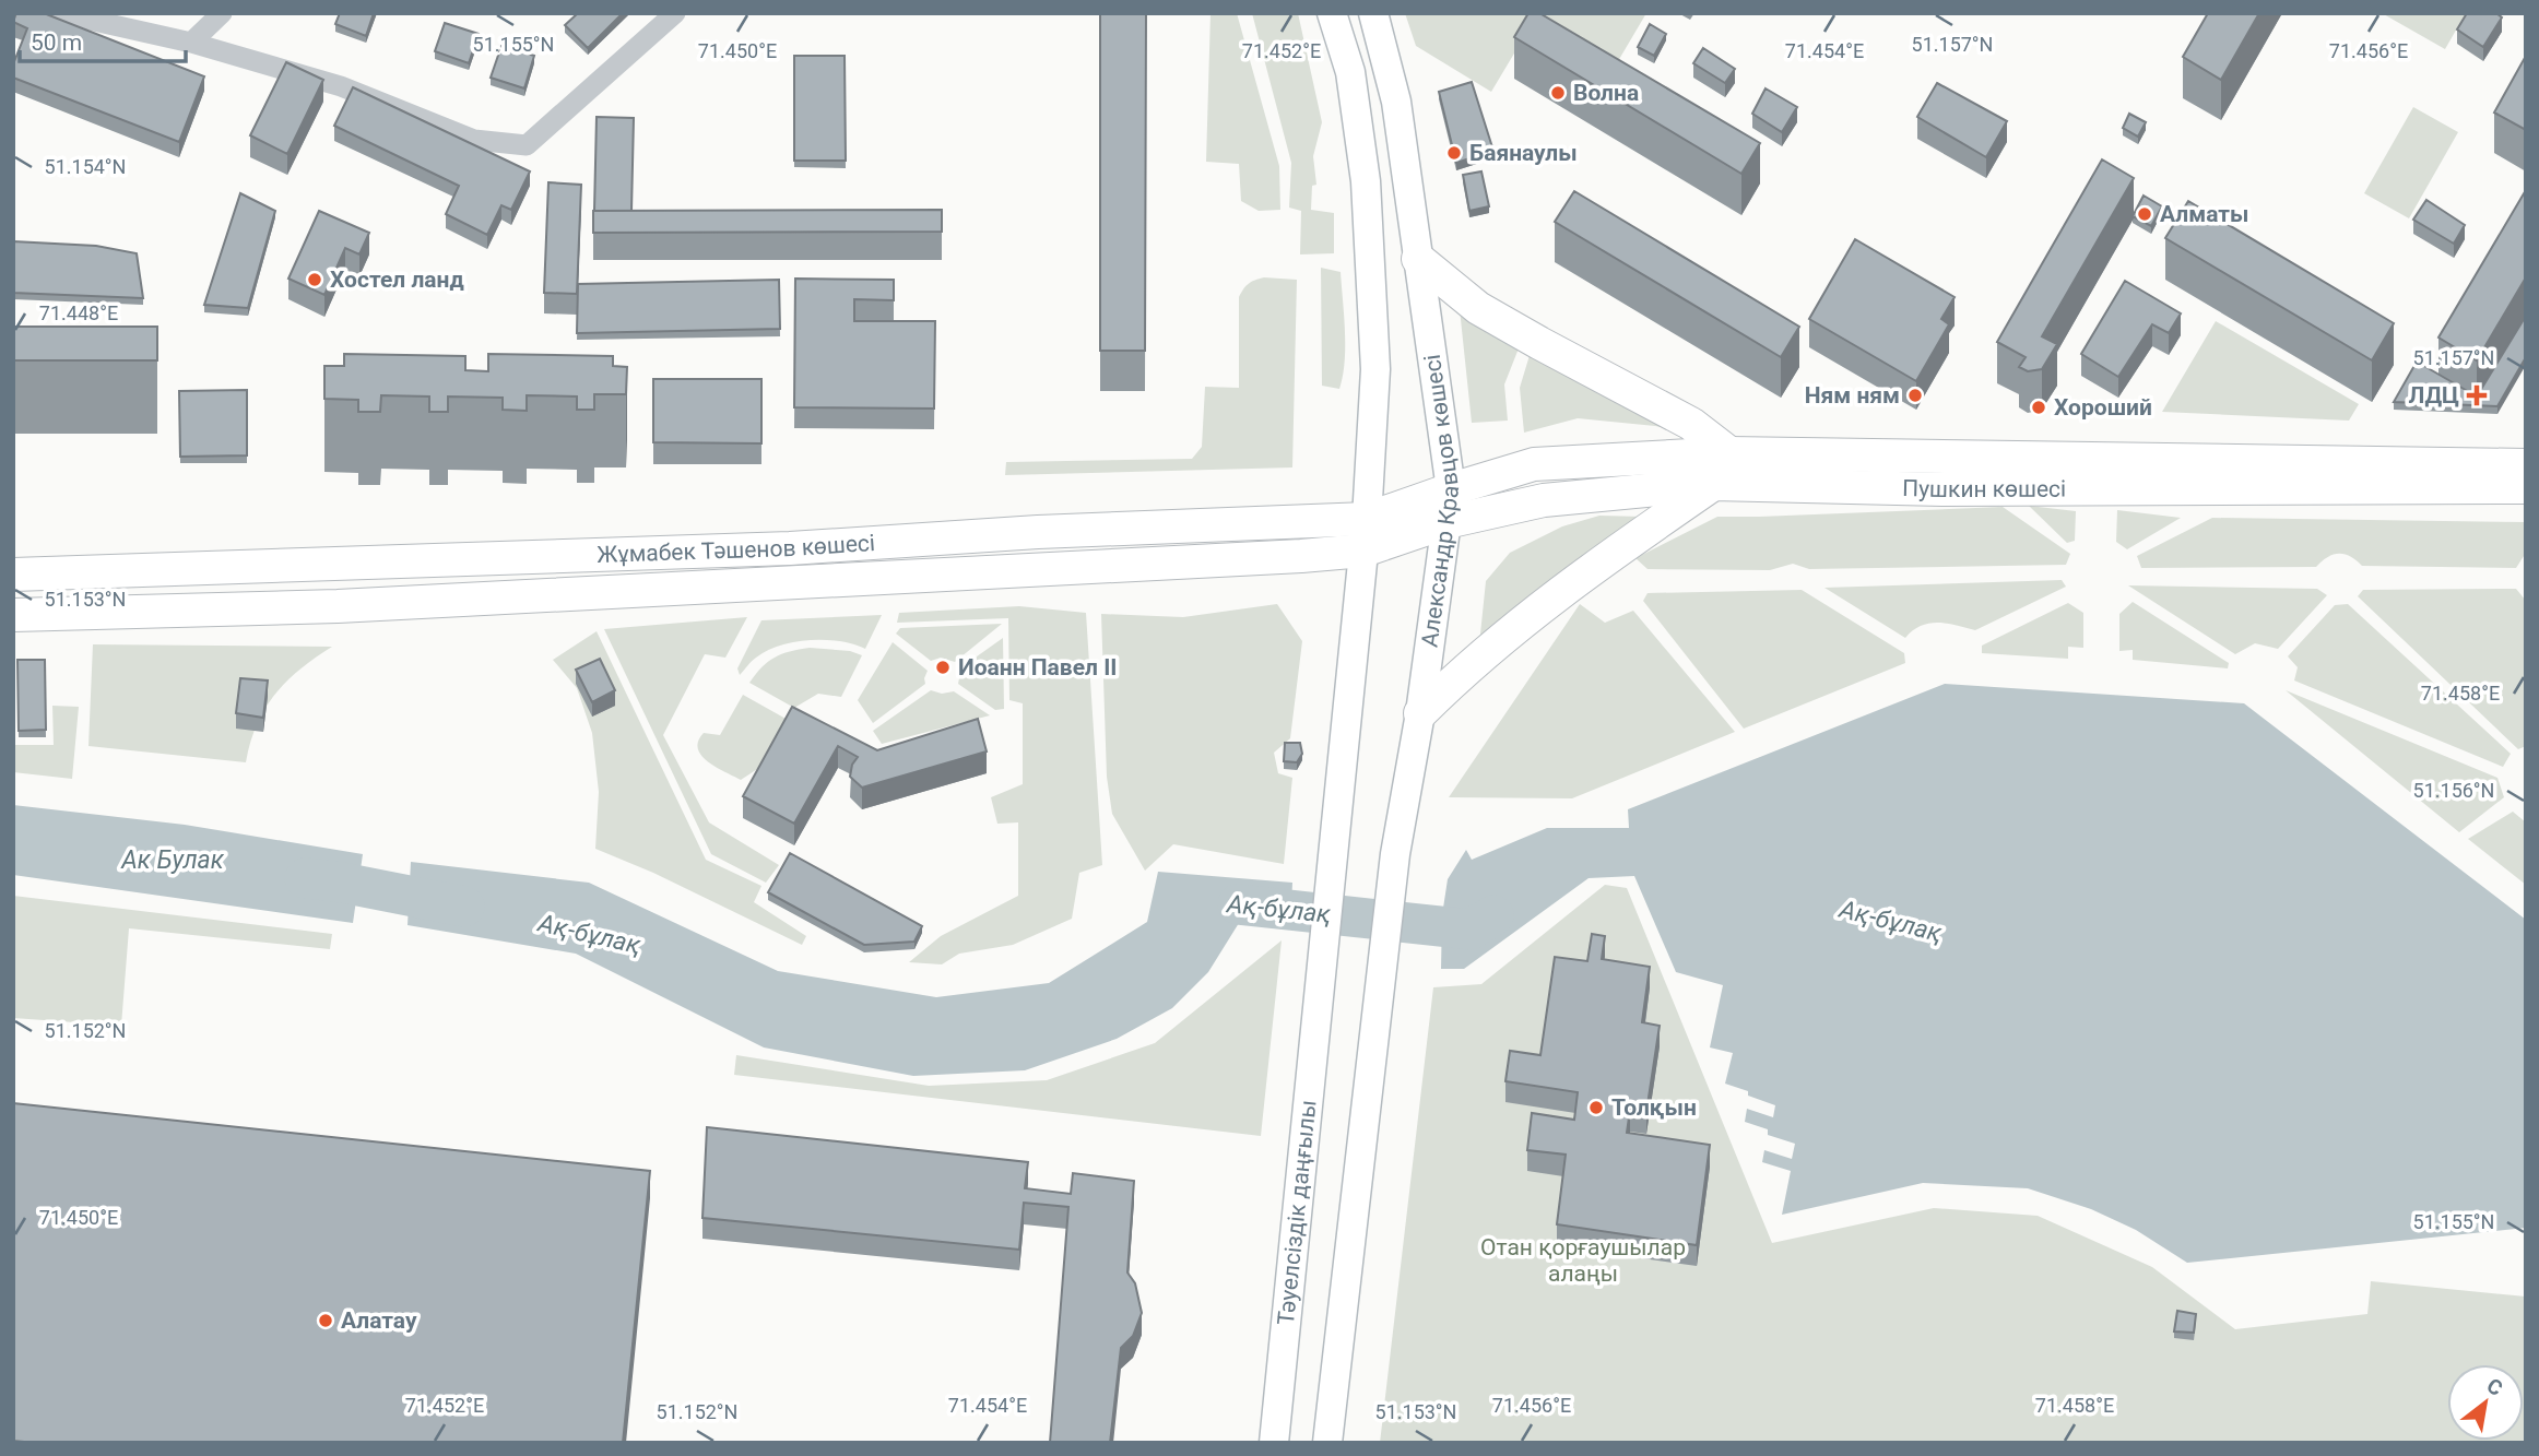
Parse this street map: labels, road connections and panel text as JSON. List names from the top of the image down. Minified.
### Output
{"streets":{"main road":["Пушкин көшесі","Александр Кравцов көшесі","Жұмабек Тәшенов көшесі","Тәуелсіздік даңғылы"]},"crossings":[["Пушкин көшесі","Александр Кравцов көшесі"],["Пушкин көшесі","Жұмабек Тәшенов көшесі"],["Александр Кравцов көшесі","Жұмабек Тәшенов көшесі"],["Жұмабек Тәшенов көшесі","Тәуелсіздік даңғылы"]],"water":["Ак Булак","Ақ-бұлақ"],"parks":["Отан қорғаушылар алаңы"],"places":{"other":["Волна","Баянаулы","Алматы","Хостел ланд","Ням ням","Хороший","Иоанн Павел II","Толқын","Алатау"],"health":["ЛДЦ"]},"scale_bar":"50 m","north":"top right","coordinates":["51.155°N","51.157°N","71.450°E","71.452°E","71.454°E","71.456°E","51.154°N","71.448°E","51.153°N","71.458°E","51.156°N","51.152°N"]}
